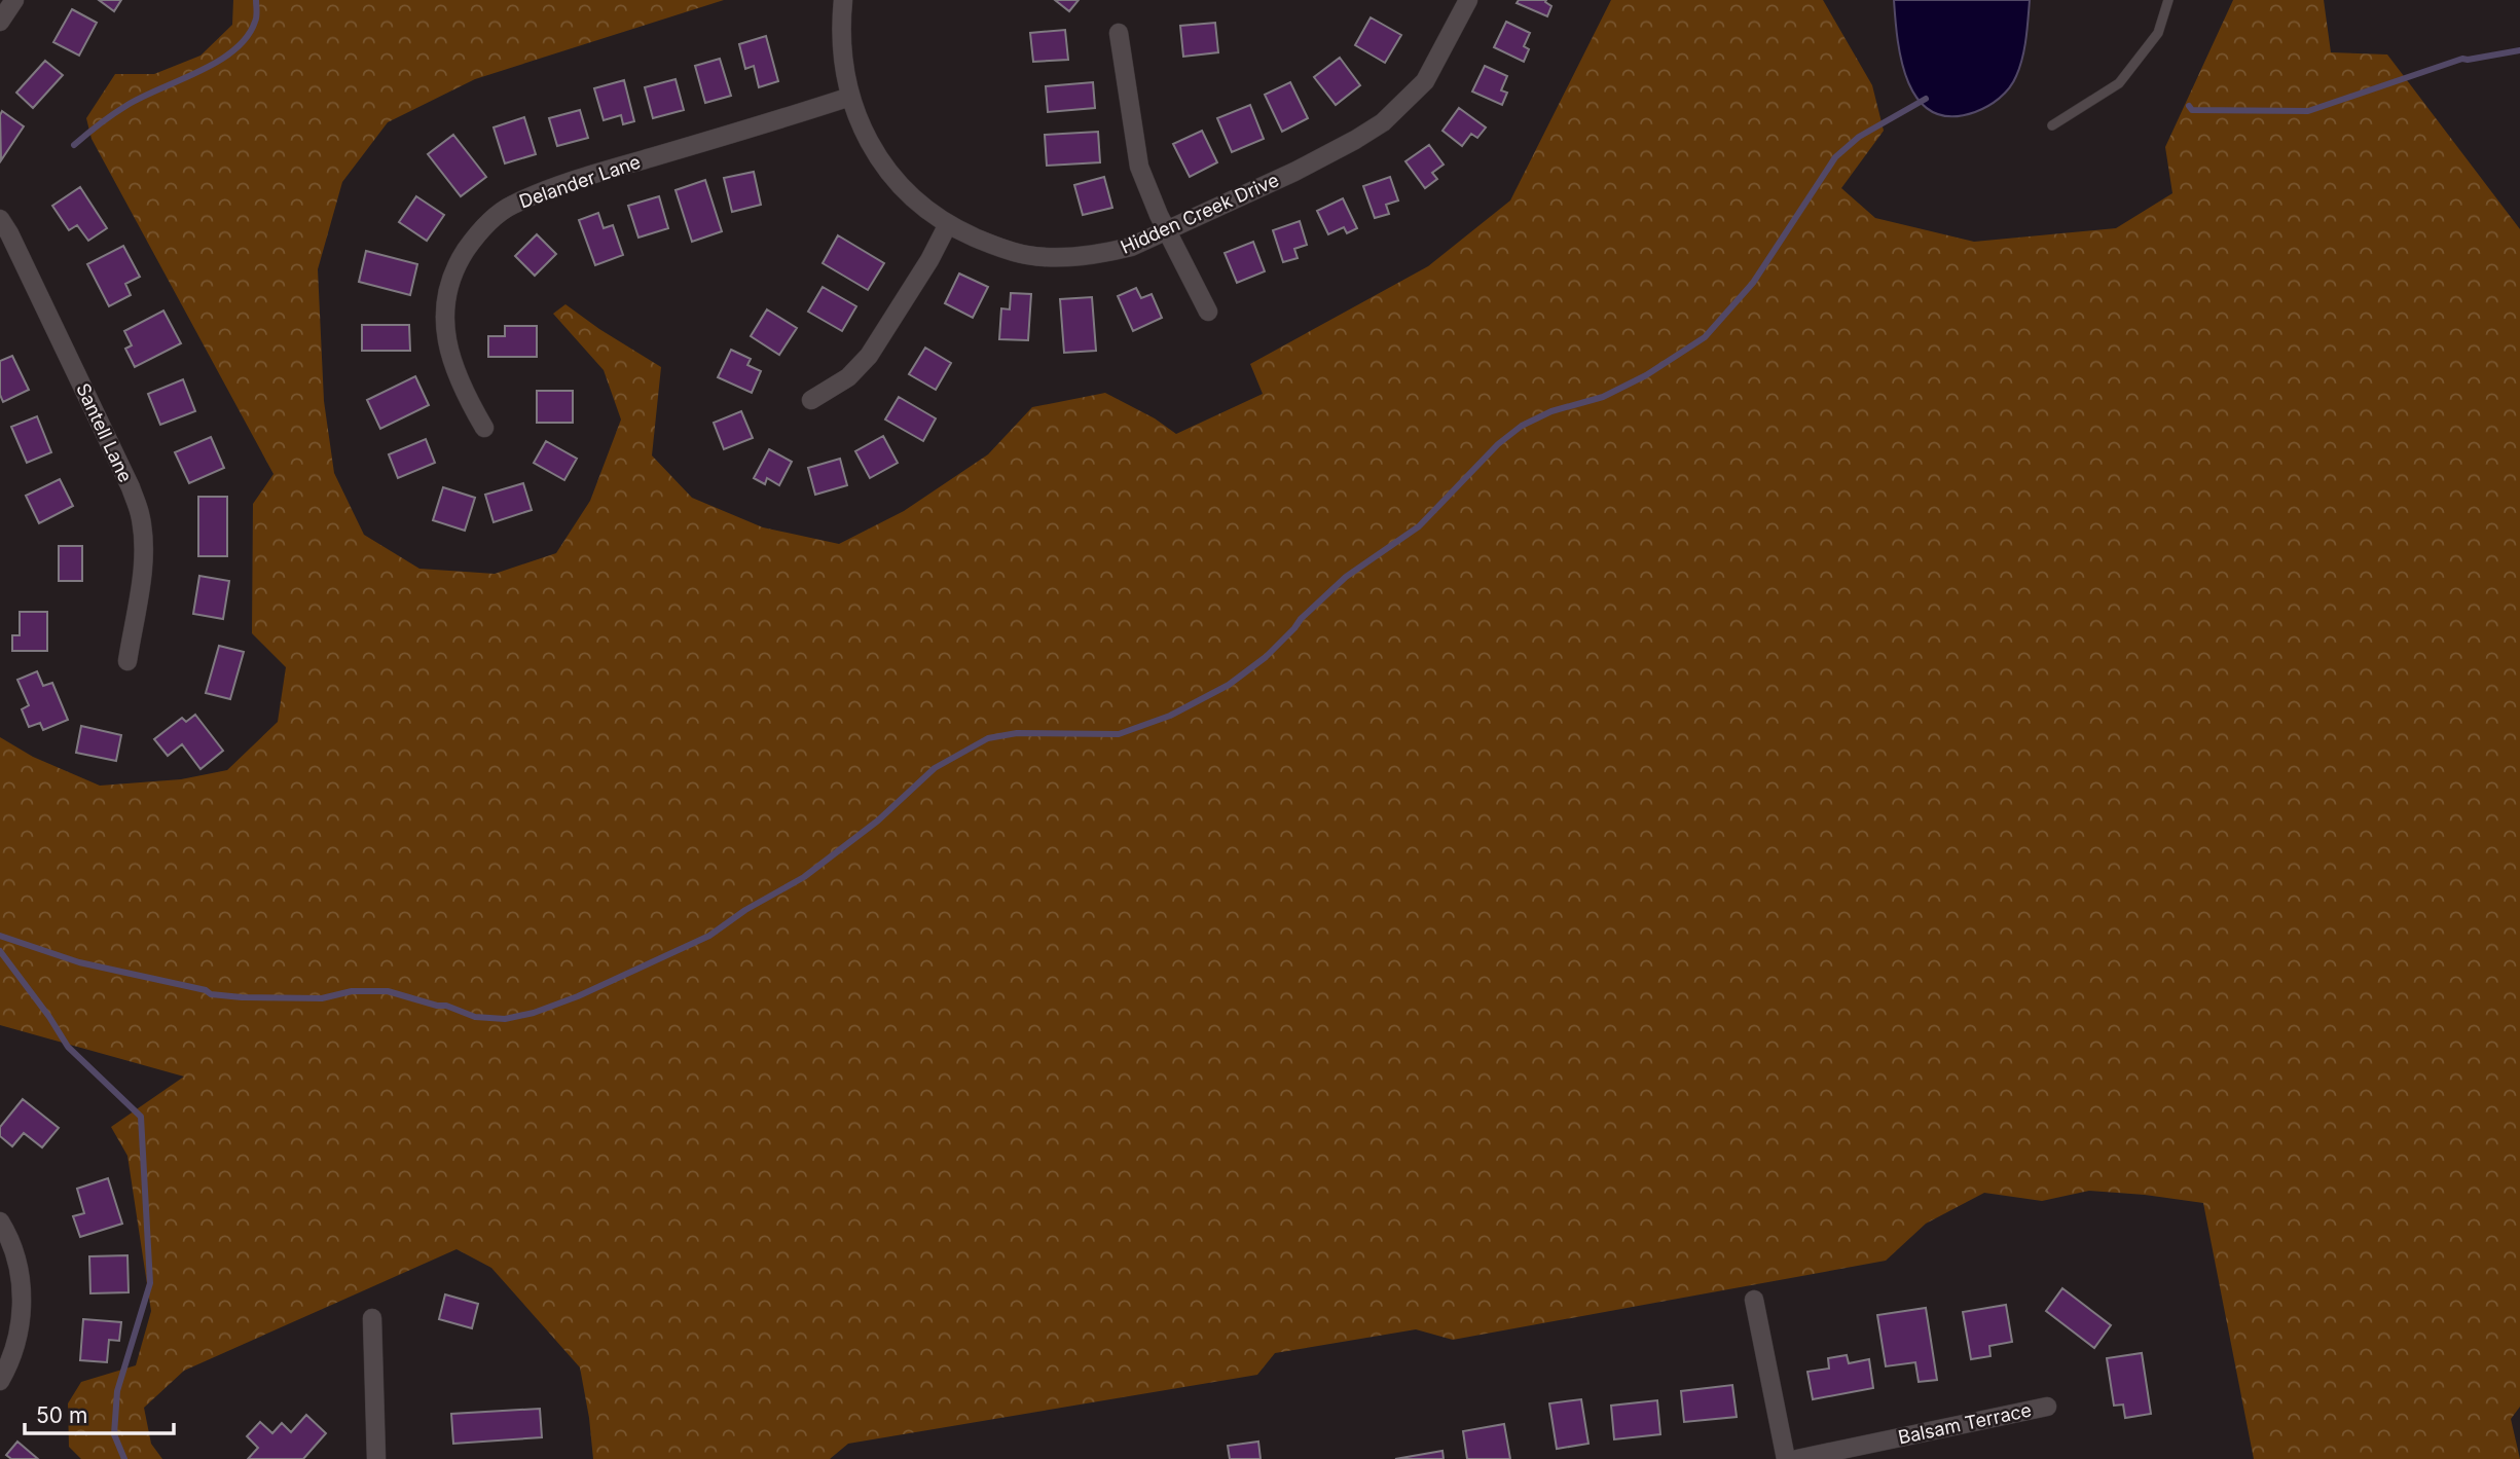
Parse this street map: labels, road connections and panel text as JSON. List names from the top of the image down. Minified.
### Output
{"streets":{"street":["Delander Lane","Hidden Creek Drive","Santell Lane","Balsam Terrace"]},"crossings":[["Delander Lane","Hidden Creek Drive"]],"scale_bar":"50 m"}
